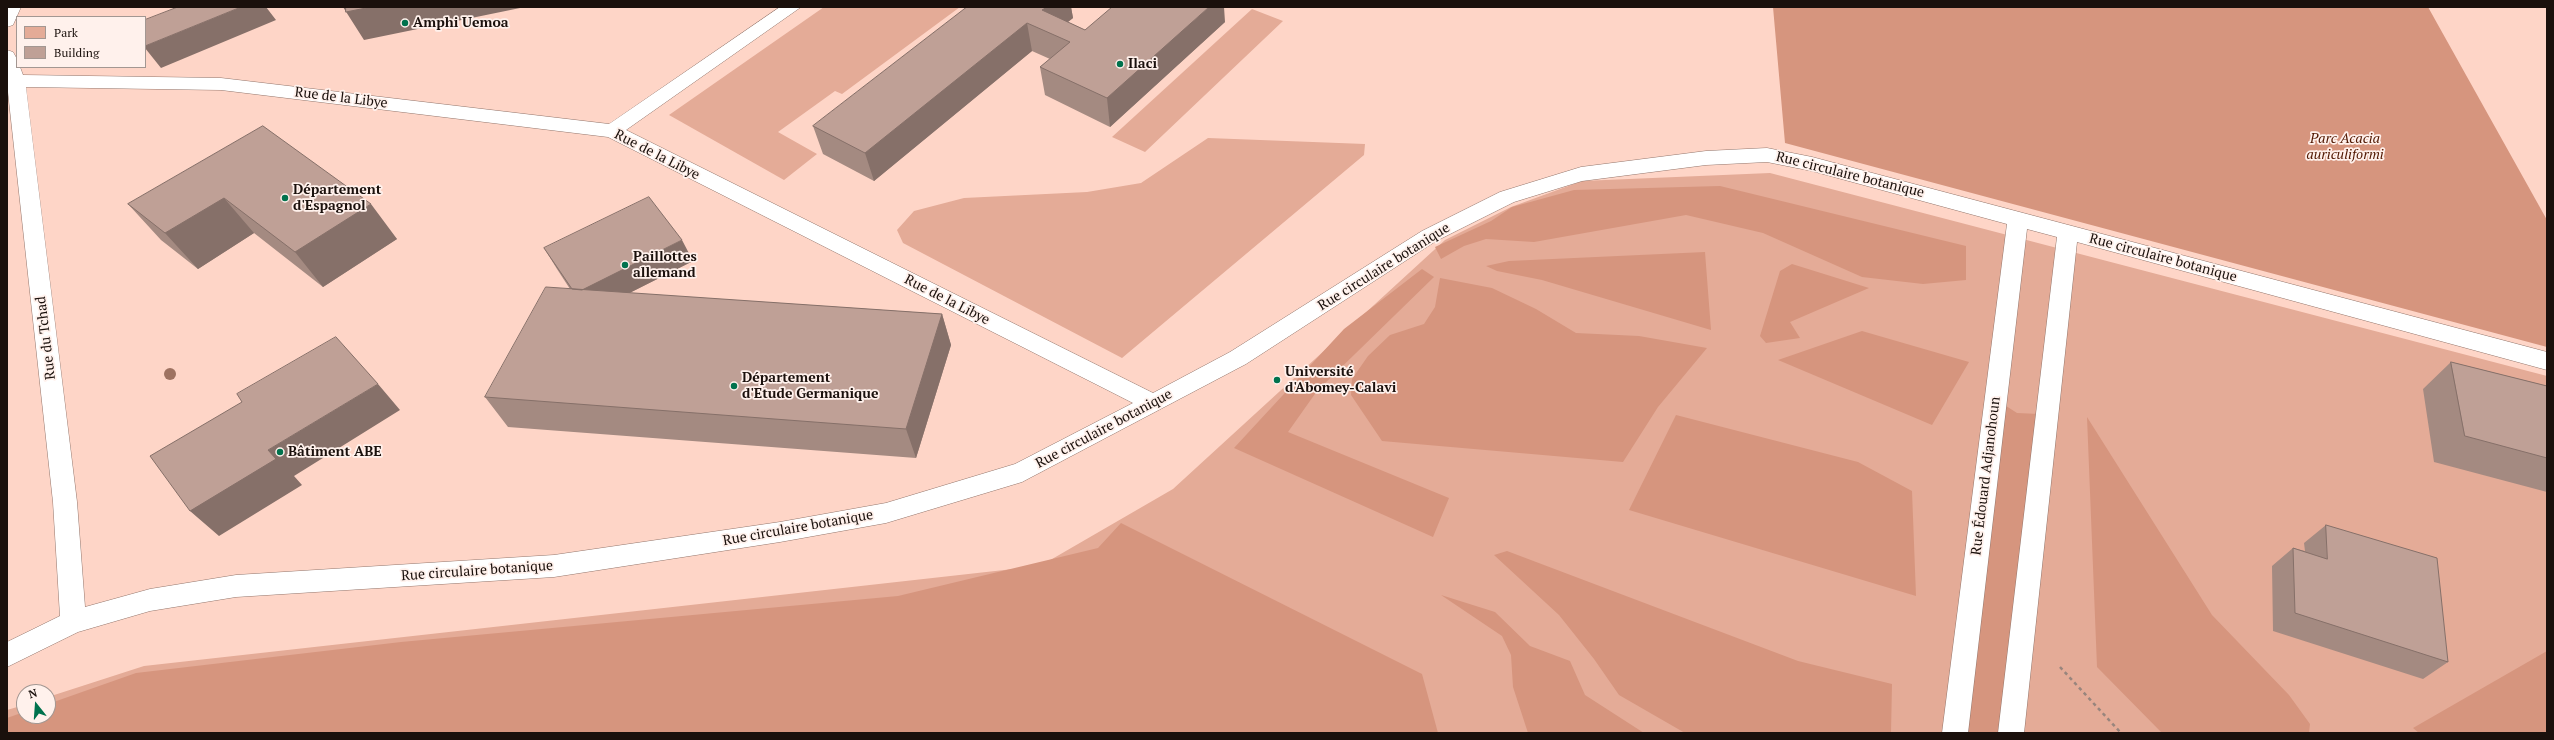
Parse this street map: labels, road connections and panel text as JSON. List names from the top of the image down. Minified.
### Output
{"streets":{"lane":["Rue de la Libye","Rue circulaire botanique","Rue du Tchad","Rue Édouard Adjanohoun"]},"crossings":[["Rue de la Libye","Rue circulaire botanique"],["Rue de la Libye","Rue du Tchad"],["Rue circulaire botanique","Rue du Tchad"],["Rue circulaire botanique","Rue Édouard Adjanohoun"]],"parks":["Parc Acacia auriculiformi"],"places":["Amphi Uemoa","Ilaci","Département d'Espagnol","Paillottes allemand","Université d'Abomey-Calavi","Département d'Etude Germanique","Bâtiment ABE"],"legend":["Park","Building"],"north":"top"}
